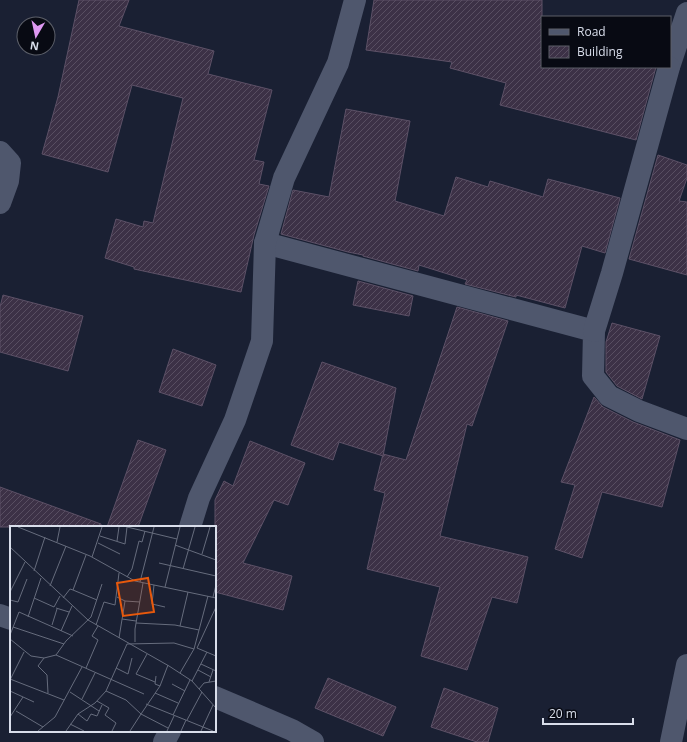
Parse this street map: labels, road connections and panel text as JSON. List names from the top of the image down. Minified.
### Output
{"legend":["Road","Building"],"scale_bar":"20 m","north":"bottom"}
